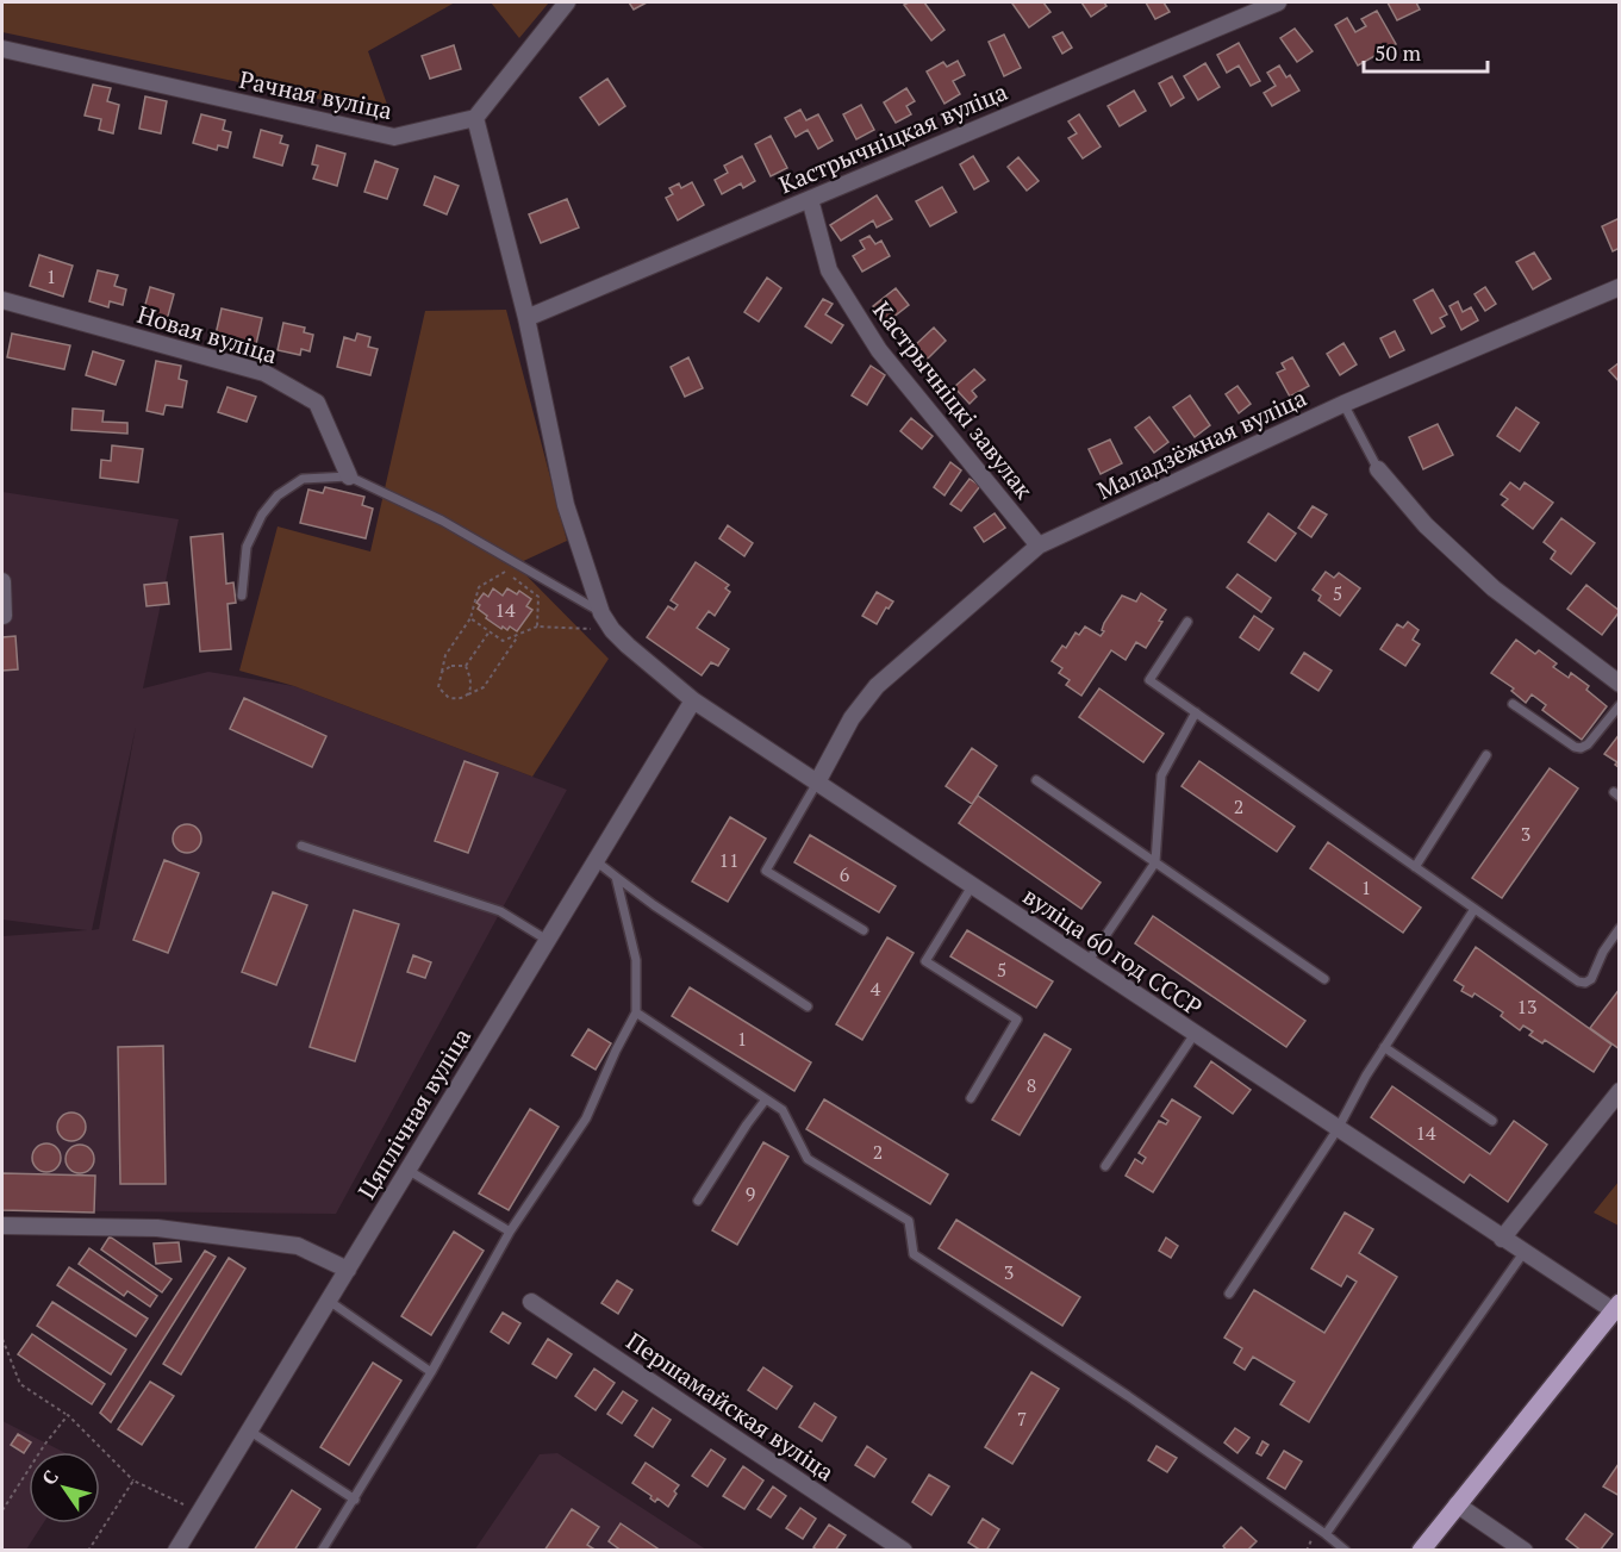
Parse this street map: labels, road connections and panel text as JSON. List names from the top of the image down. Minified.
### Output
{"streets":{"street":["Рачная вуліца","Кастрычніцкая вуліца","Новая вуліца","Кастрычніцкі завулак","Маладзёжная вуліца","вуліца 60 год СССР","Цяплічная вуліца","Першамайская вуліца"]},"crossings":[["Рачная вуліца","вуліца 60 год СССР"],["Кастрычніцкая вуліца","Кастрычніцкі завулак"],["Кастрычніцкая вуліца","вуліца 60 год СССР"],["Кастрычніцкі завулак","Маладзёжная вуліца"],["Маладзёжная вуліца","вуліца 60 год СССР"],["вуліца 60 год СССР","Цяплічная вуліца"]],"house_numbers":["1","5","14","2","3","11","6","1","5","4","13","1","8","14","2","9","3","7"],"scale_bar":"50 m","north":"top left"}
